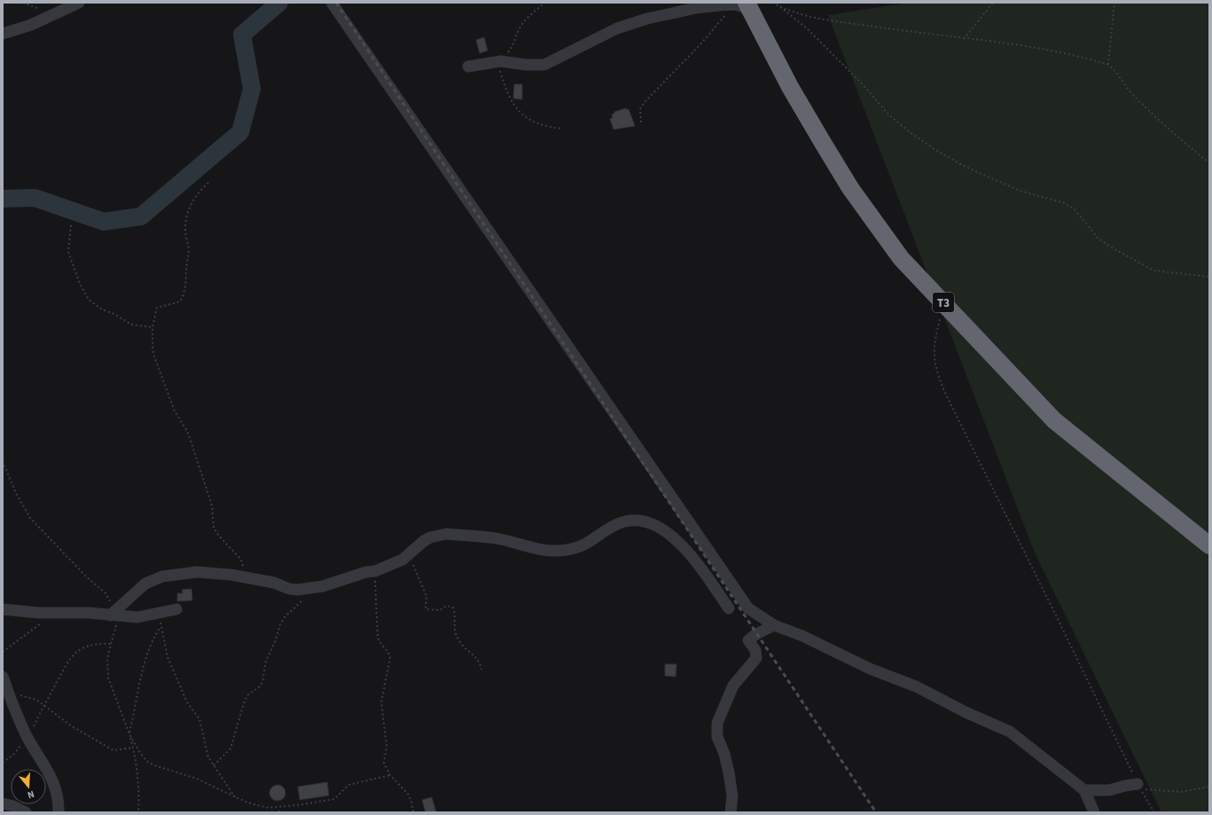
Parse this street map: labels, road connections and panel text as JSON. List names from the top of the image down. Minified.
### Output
{"streets":{"highway":["T3"]},"north":"bottom"}
